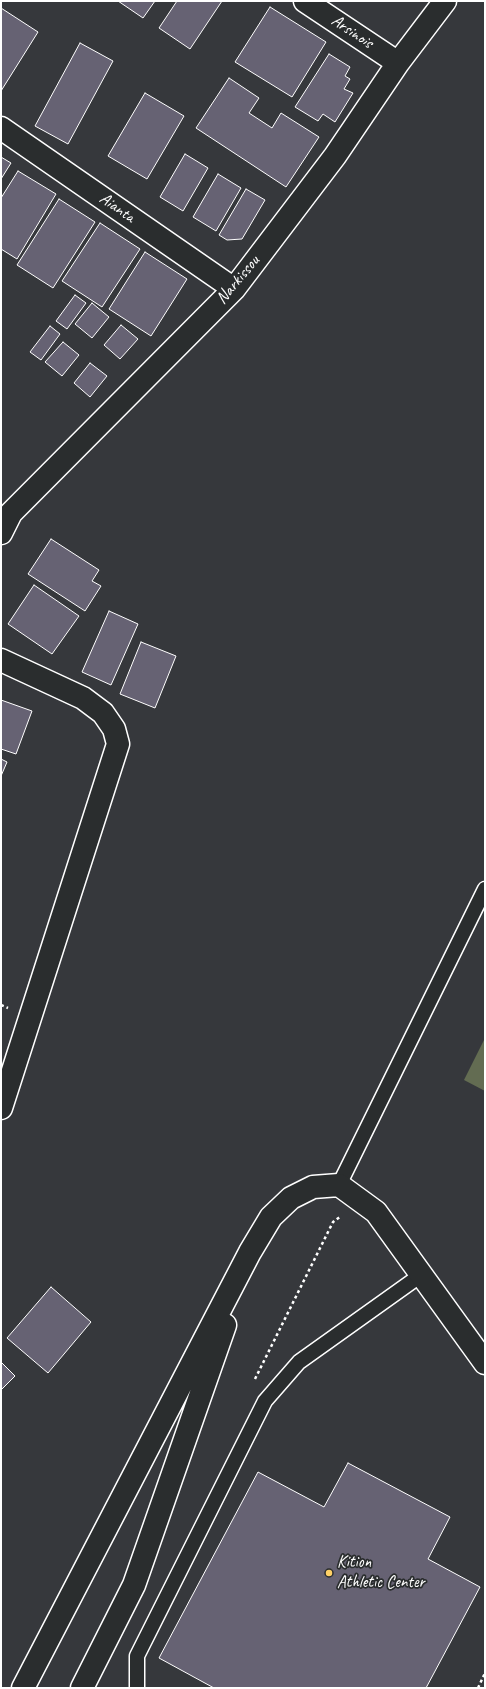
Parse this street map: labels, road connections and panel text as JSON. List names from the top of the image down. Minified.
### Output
{"streets":{"street":["Arsinois","Aianta","Narkissou"]},"crossings":[["Arsinois","Narkissou"],["Aianta","Narkissou"]],"places":["Kition Athletic Center"]}
